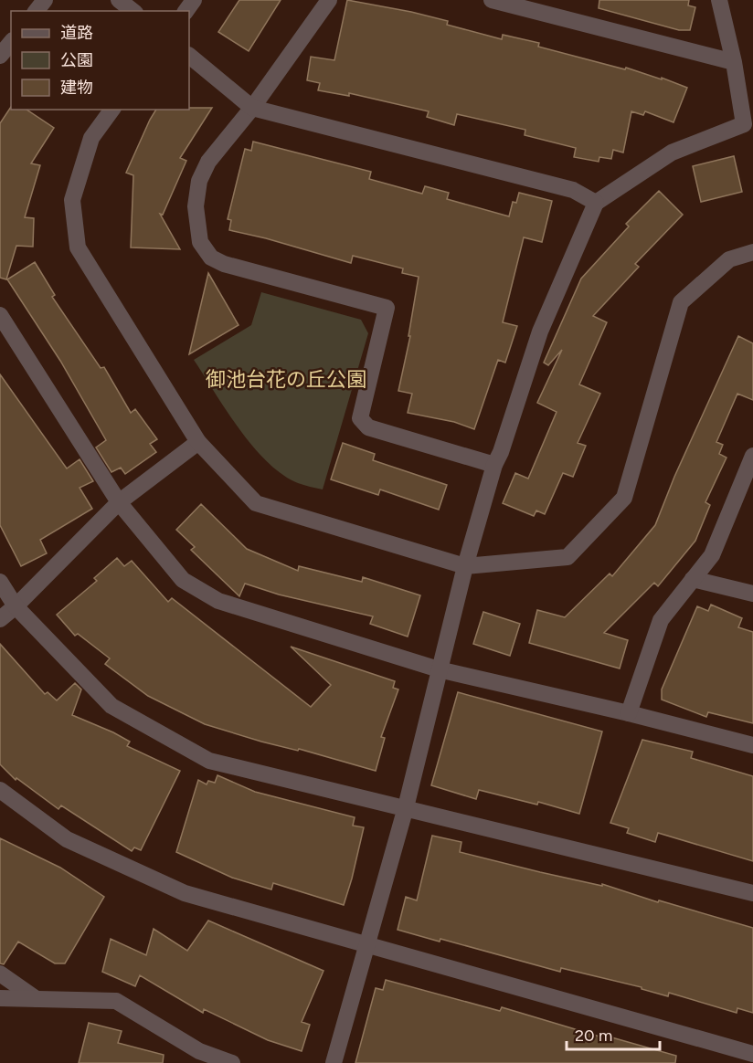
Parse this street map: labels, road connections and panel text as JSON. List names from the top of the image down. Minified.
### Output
{"parks":["御池台花の丘公園"],"legend":["道路","公園","建物"],"scale_bar":"20 m"}
